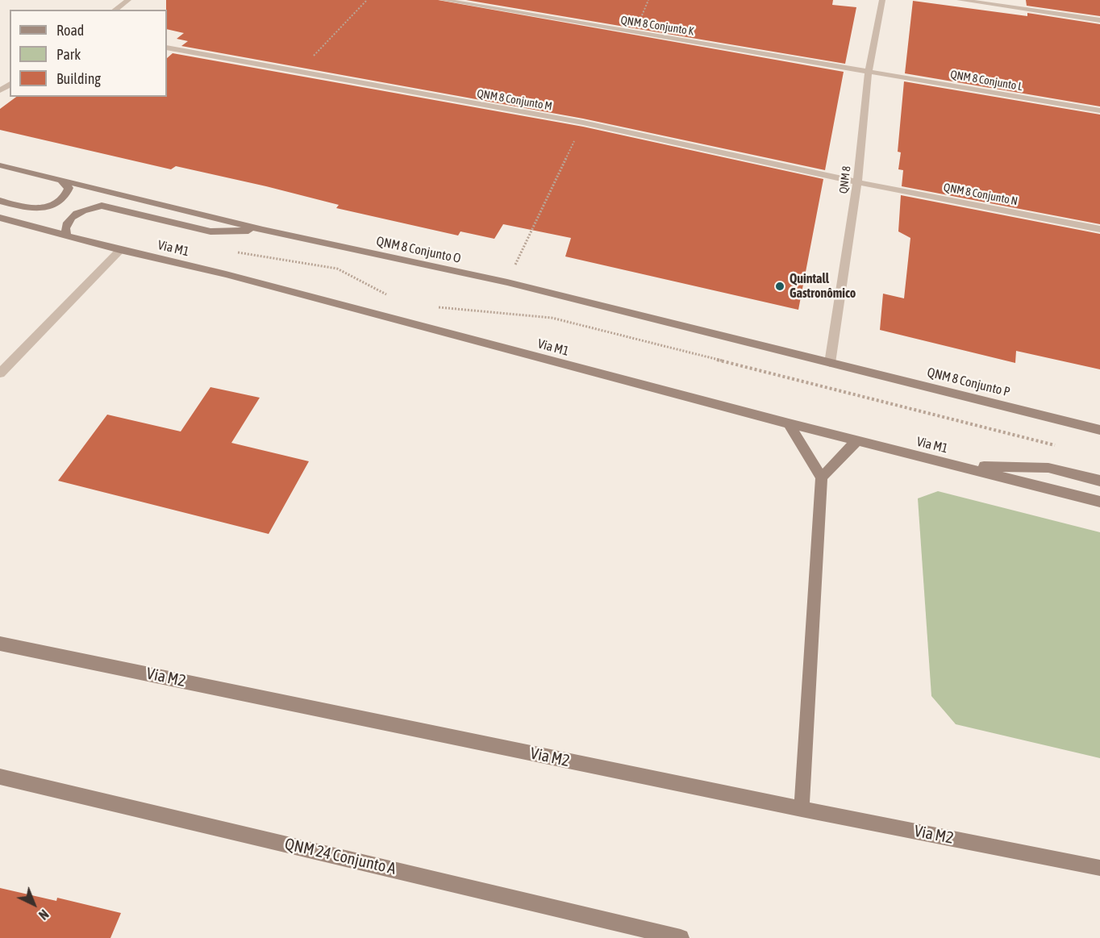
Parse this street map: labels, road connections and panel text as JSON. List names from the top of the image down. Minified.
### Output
{"streets":{"main road":["Via M1","QNM 8 Conjunto O","QNM 8 Conjunto P","Via M2","QNM 24 Conjunto A"],"street":["QNM 8 Conjunto K","QNM 8 Conjunto L","QNM 8 Conjunto M","QNM 8","QNM 8 Conjunto N"]},"crossings":[["QNM 8 Conjunto K","QNM 8 Conjunto L"],["QNM 8 Conjunto K","QNM 8"],["QNM 8 Conjunto L","QNM 8"],["QNM 8 Conjunto M","QNM 8"],["QNM 8 Conjunto M","QNM 8 Conjunto N"],["QNM 8","QNM 8 Conjunto N"],["QNM 8","QNM 8 Conjunto O"],["QNM 8","QNM 8 Conjunto P"],["QNM 8 Conjunto O","QNM 8 Conjunto P"]],"places":["Quintall Gastronômico"],"legend":["Road","Park","Building"],"north":"bottom right"}
